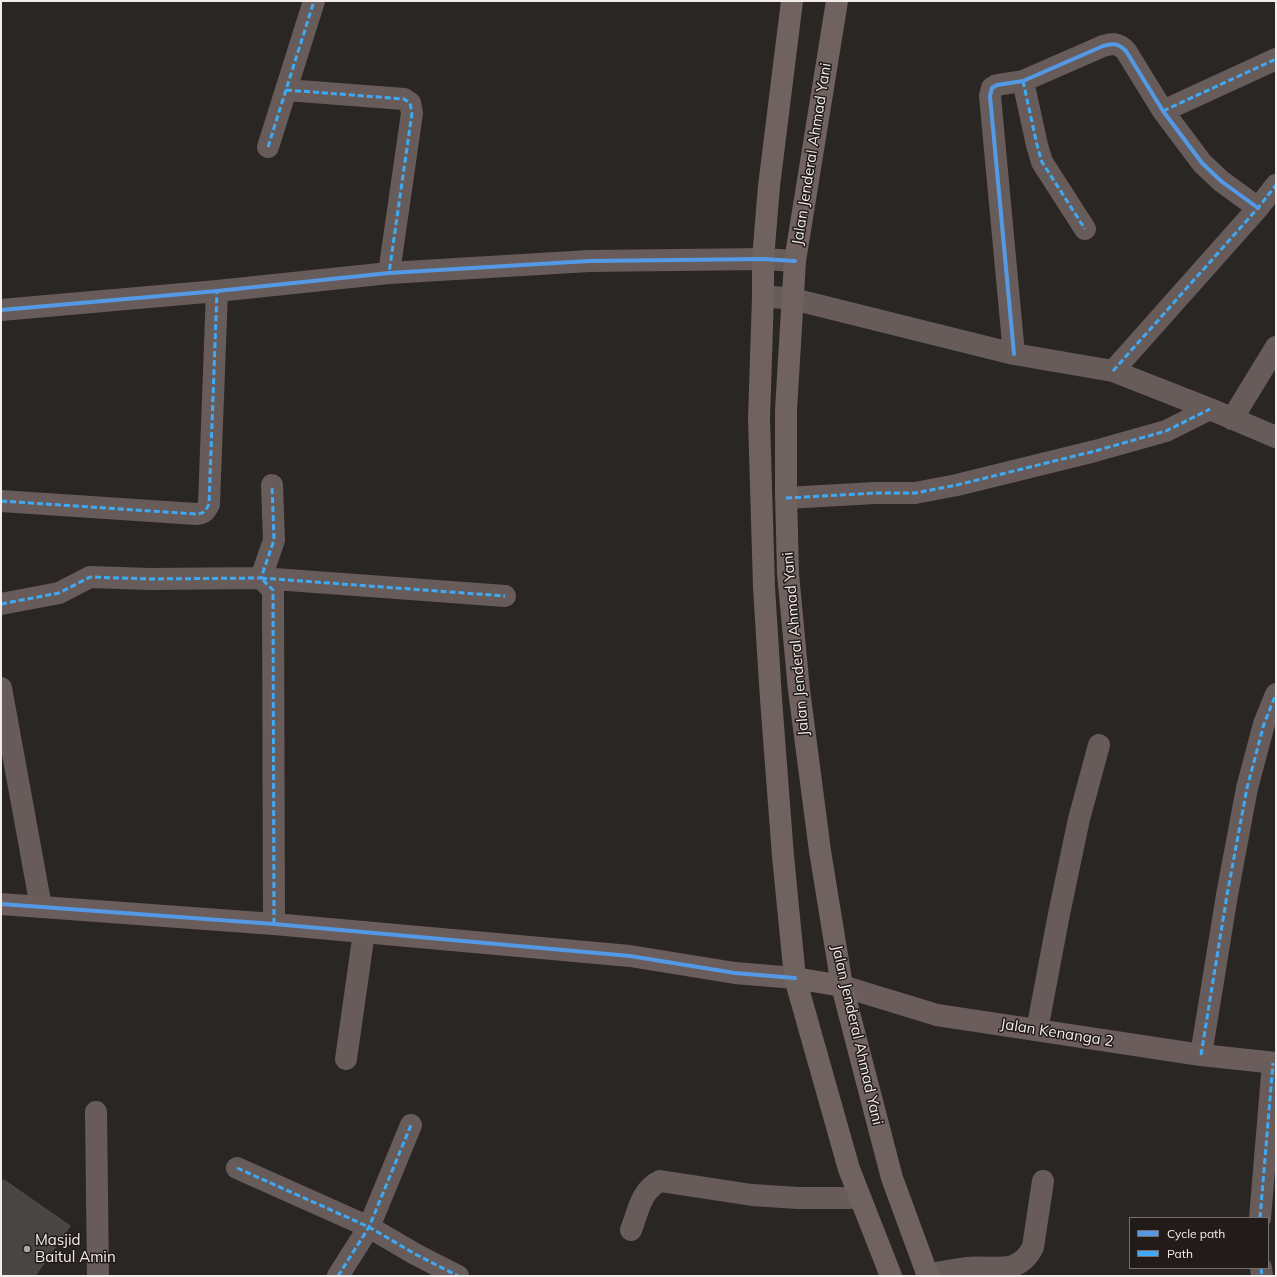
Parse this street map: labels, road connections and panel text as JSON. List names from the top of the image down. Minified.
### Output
{"streets":{"highway":["Jalan Jenderal Ahmad Yani"],"street":["Jalan Kenanga 2"]},"crossings":[["Jalan Jenderal Ahmad Yani","Jalan Kenanga 2"]],"places":["Masjid Baitul Amin"],"legend":["Cycle path","Path"]}
